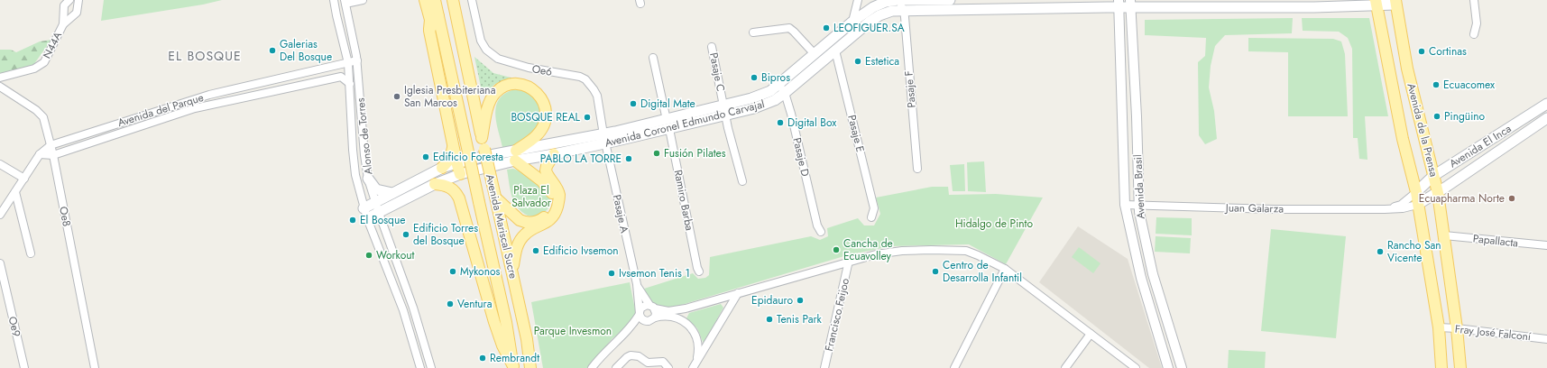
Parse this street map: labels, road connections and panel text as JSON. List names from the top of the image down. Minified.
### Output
{"streets":{"main road":["Avenida Coronel Edmundo Carvajal","Avenida de la Prensa","Avenida El Inca","Avenida Mariscal Sucre"],"street":["N44A","Oe6","Pasaje C","Pasaje F","Avenida del Parque","Pasaje E","Alonso de Torres","Pasaje D","Avenida Brasil","Ramiro Barba","Juan Galarza","Pasaje A","Oe8","Papallacta","Francisco Feijoo","Oe9","Fray José Falconí"]},"crossings":[["Oe6","Avenida Coronel Edmundo Carvajal"],["Oe6","Pasaje A"],["Pasaje C","Avenida Coronel Edmundo Carvajal"],["Pasaje F","Avenida Coronel Edmundo Carvajal"],["Avenida del Parque","Alonso de Torres"],["Avenida del Parque","Oe8"],["Avenida Coronel Edmundo Carvajal","Avenida de la Prensa"],["Avenida Coronel Edmundo Carvajal","Pasaje E"],["Avenida Coronel Edmundo Carvajal","Alonso de Torres"],["Avenida Coronel Edmundo Carvajal","Pasaje D"],["Avenida Coronel Edmundo Carvajal","Avenida Brasil"],["Avenida Coronel Edmundo Carvajal","Ramiro Barba"],["Avenida Coronel Edmundo Carvajal","Pasaje A"],["Avenida de la Prensa","Avenida El Inca"],["Avenida de la Prensa","Juan Galarza"],["Avenida de la Prensa","Papallacta"],["Avenida de la Prensa","Fray José Falconí"],["Avenida El Inca","Juan Galarza"],["Avenida Brasil","Juan Galarza"]],"districts":["EL BOSQUE"],"parks":["Plaza El Salvador","Hidalgo de Pinto","Parque Invesmon"],"places":["LEOFIGUER.SA","Galerias Del Bosque","Cortinas","Estetica","Bipros","Ecuacomex","Iglesia Presbiteriana San Marcos","Digital Mate","Pingüino","BOSQUE REAL","Digital Box","Fusión Pilates","Edificio Foresta","PABLO LA TORRE","Ecuapharma Norte","El Bosque","Edificio Torres del Bosque","Cancha de Ecuavolley","Edificio Ivsemon","Rancho San Vicente","Workout","Mykonos","Centro de Desarrolla Infantil","Ivsemon Tenis 1","Epidauro","Ventura","Tenis Park","Rembrandt"]}
